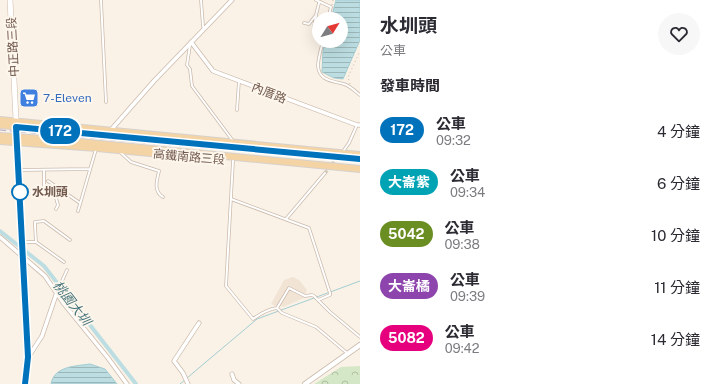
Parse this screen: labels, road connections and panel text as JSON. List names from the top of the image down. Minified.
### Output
{"streets":{"main road":["中正路三段","高鐵南路三段"],"street":["內厝路"]},"crossings":[["中正路三段","高鐵南路三段"]],"water":["桃園大圳"],"places":{"supermarket":["7-Eleven"],"other":["水圳頭"]},"lines":["bus line 172"],"north":"top right","page":{"on_map":"172","heading":[["水圳頭","公車"],"發車時間"],"list":[{"mark":"172","name":"公車","note":"09:32","value":"4 分鐘"},{"mark":"大崙紫","name":"公車","note":"09:34","value":"6 分鐘"},{"mark":"5042","name":"公車","note":"09:38","value":"10 分鐘"},{"mark":"大崙橘","name":"公車","note":"09:39","value":"11 分鐘"},{"mark":"5082","name":"公車","note":"09:42","value":"14 分鐘"}]}}
